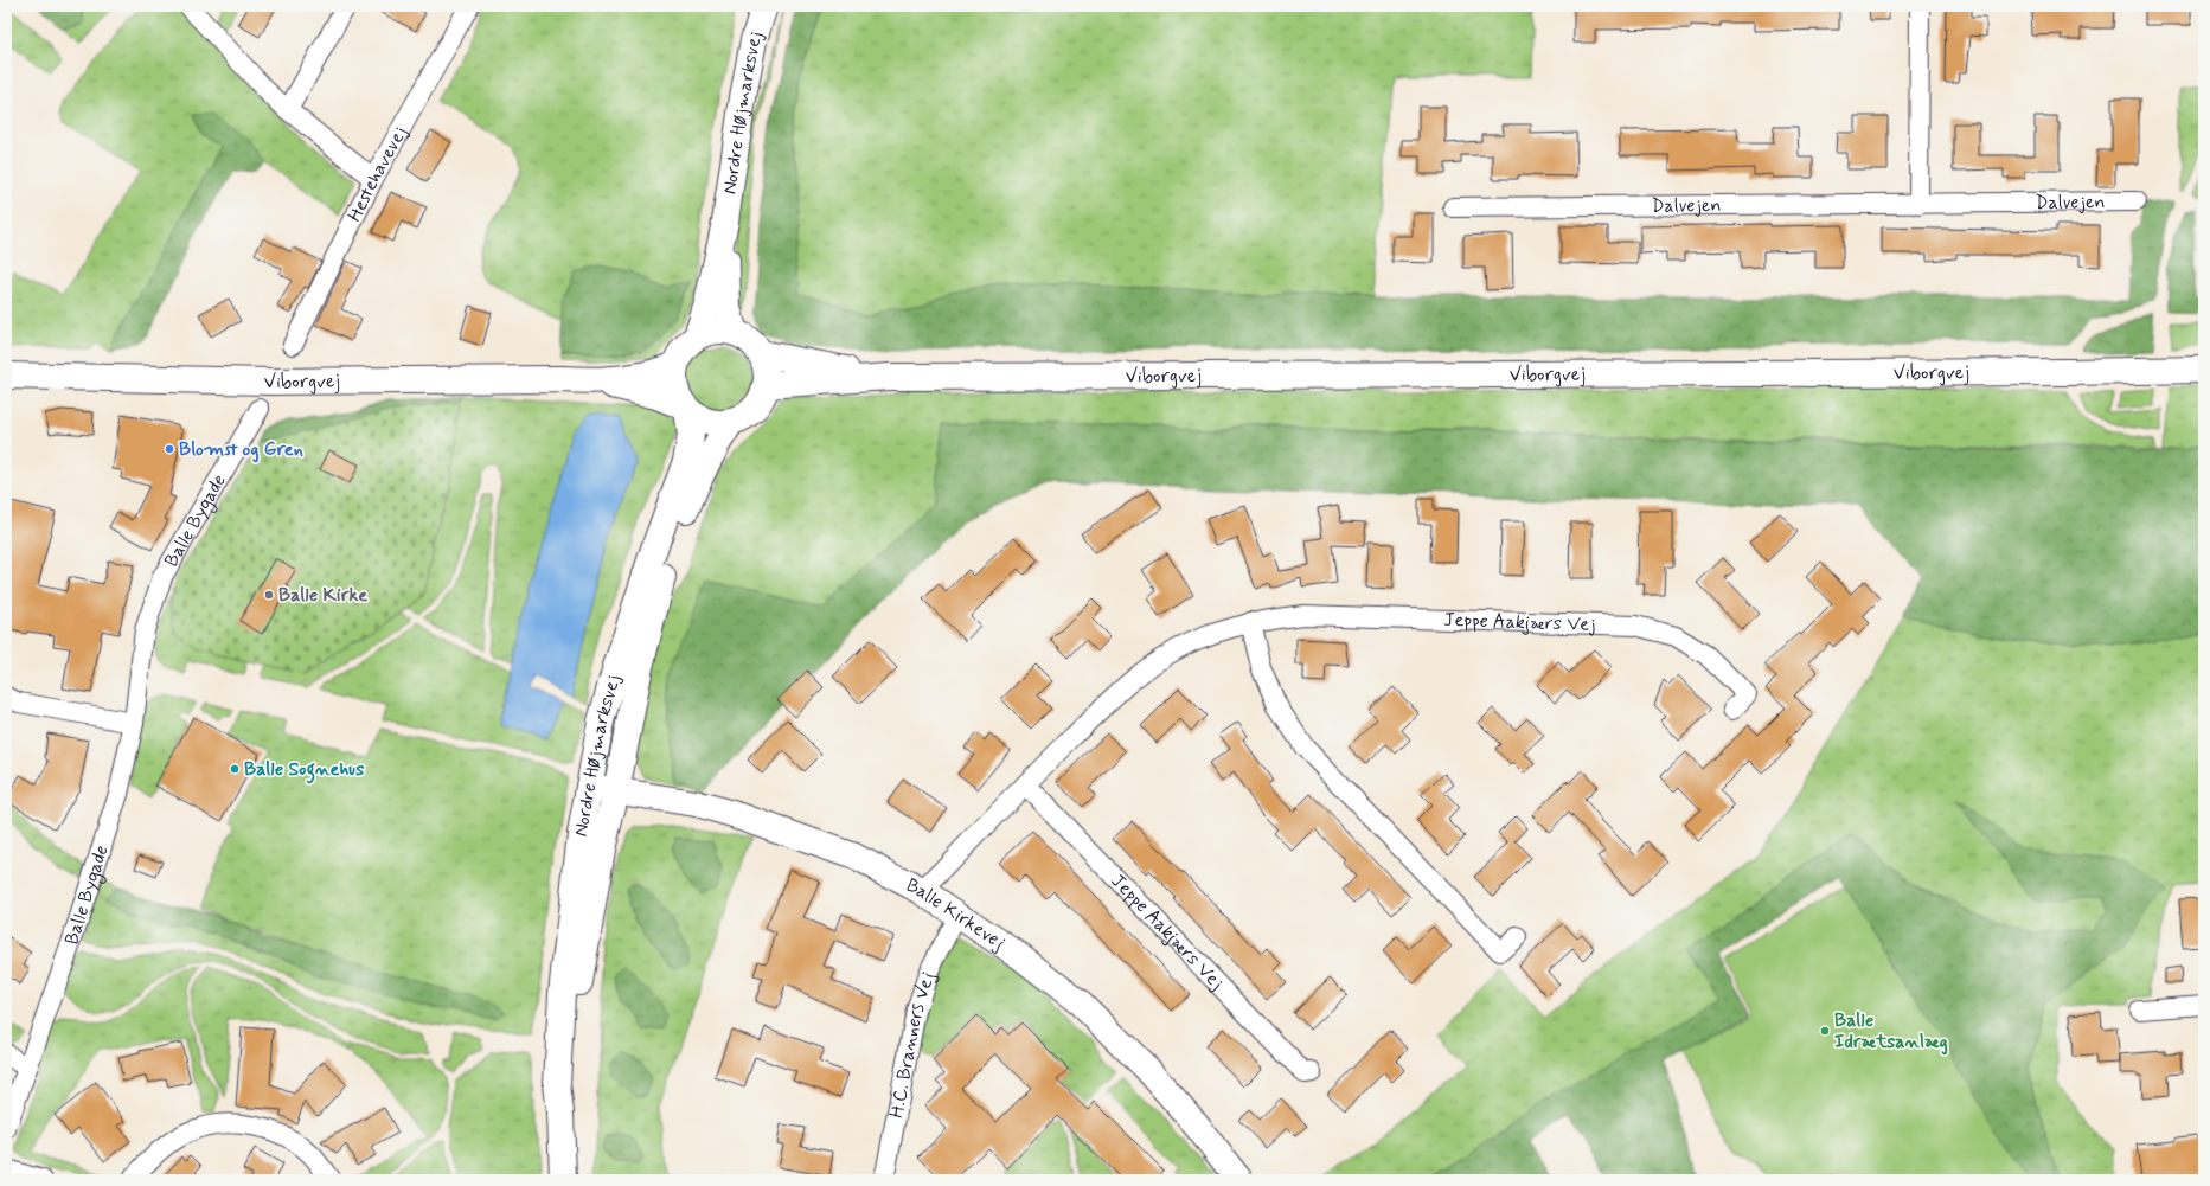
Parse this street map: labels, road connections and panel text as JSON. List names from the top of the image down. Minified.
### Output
{"streets":{"street":["Nordre Højmarksvej","Hestehavevej","Dalvejen","Viborgvej","Balle Bygade","Jeppe Aakjærs Vej","Balle Kirkevej","H.C. Branners Vej"]},"crossings":[["Nordre Højmarksvej","Viborgvej"],["Nordre Højmarksvej","Balle Kirkevej"],["Jeppe Aakjærs Vej","Balle Kirkevej"],["Balle Kirkevej","H.C. Branners Vej"]],"places":["Blomst og Gren","Balle Kirke","Balle Sognehus","Balle Idrætsanlæg"]}
